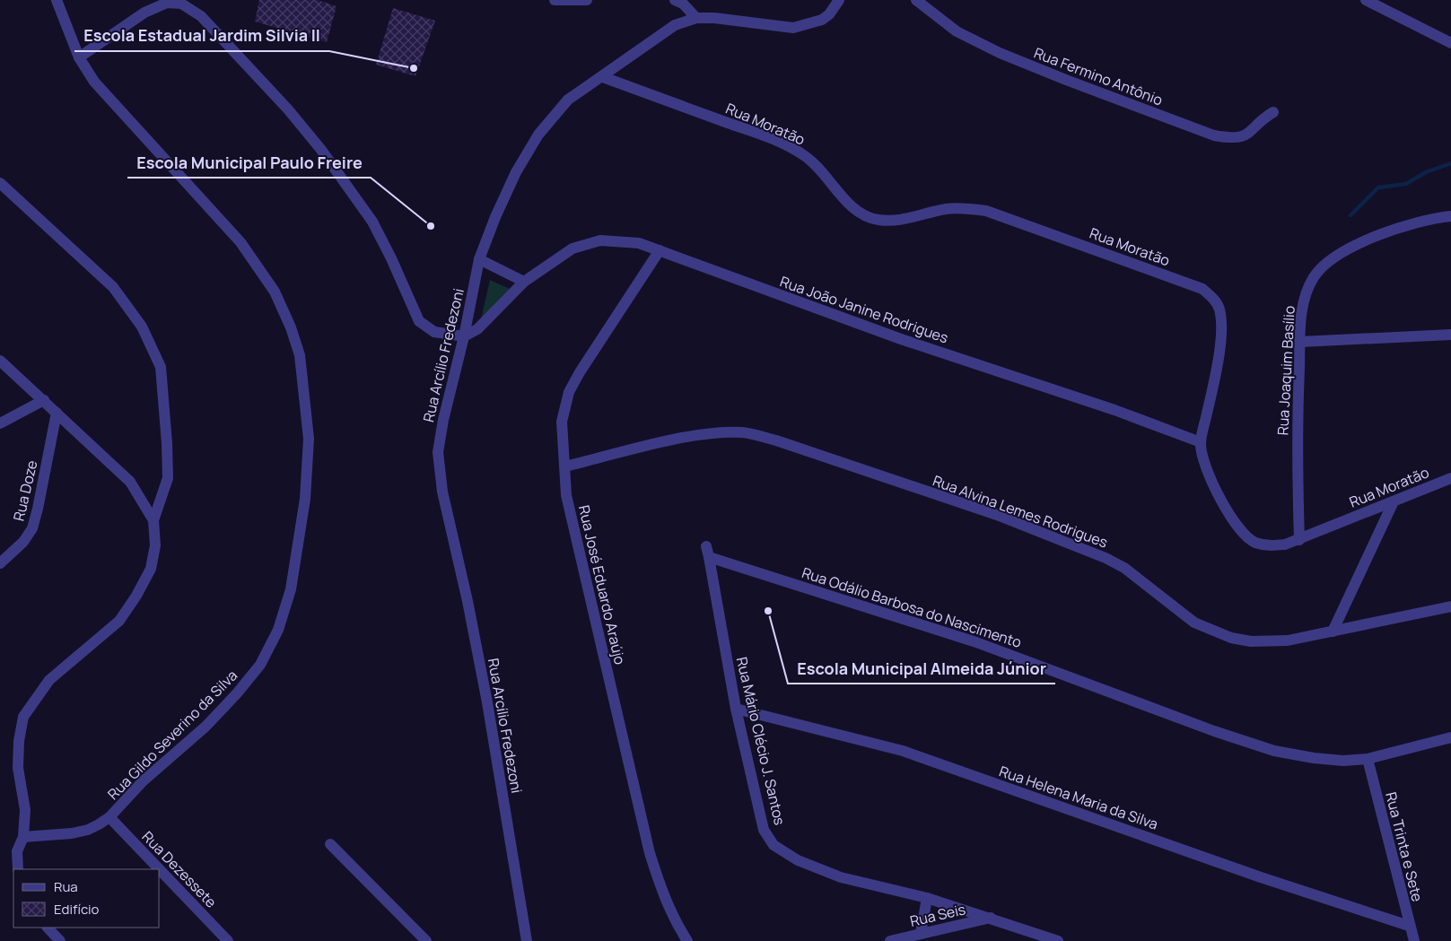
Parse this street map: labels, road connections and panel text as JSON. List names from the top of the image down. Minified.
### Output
{"streets":{"street":["Rua Fermino Antônio","Rua Moratão","Rua João Janine Rodrigues","Rua Arcílio Fredezoni","Rua Joaquim Basílio","Rua Doze","Rua Alvina Lemes Rodrigues","Rua José Eduardo Araújo","Rua Odálio Barbosa do Nascimento","Rua Gildo Severino da Silva","Rua Mário Clécio J. Santos","Rua Helena Maria da Silva","Rua Trinta e Sete","Rua Dezessete","Rua Seis"]},"crossings":[["Rua Moratão","Rua João Janine Rodrigues"],["Rua Moratão","Rua Arcílio Fredezoni"],["Rua Moratão","Rua Joaquim Basílio"],["Rua João Janine Rodrigues","Rua Arcílio Fredezoni"],["Rua João Janine Rodrigues","Rua José Eduardo Araújo"],["Rua Alvina Lemes Rodrigues","Rua José Eduardo Araújo"],["Rua Odálio Barbosa do Nascimento","Rua Mário Clécio J. Santos"],["Rua Odálio Barbosa do Nascimento","Rua Trinta e Sete"],["Rua Gildo Severino da Silva","Rua Dezessete"],["Rua Mário Clécio J. Santos","Rua Helena Maria da Silva"],["Rua Mário Clécio J. Santos","Rua Seis"],["Rua Helena Maria da Silva","Rua Trinta e Sete"]],"places":["Escola Estadual Jardim Silvia II","Escola Municipal Paulo Freire","Escola Municipal Almeida Júnior"],"legend":["Rua","Edifício"]}
